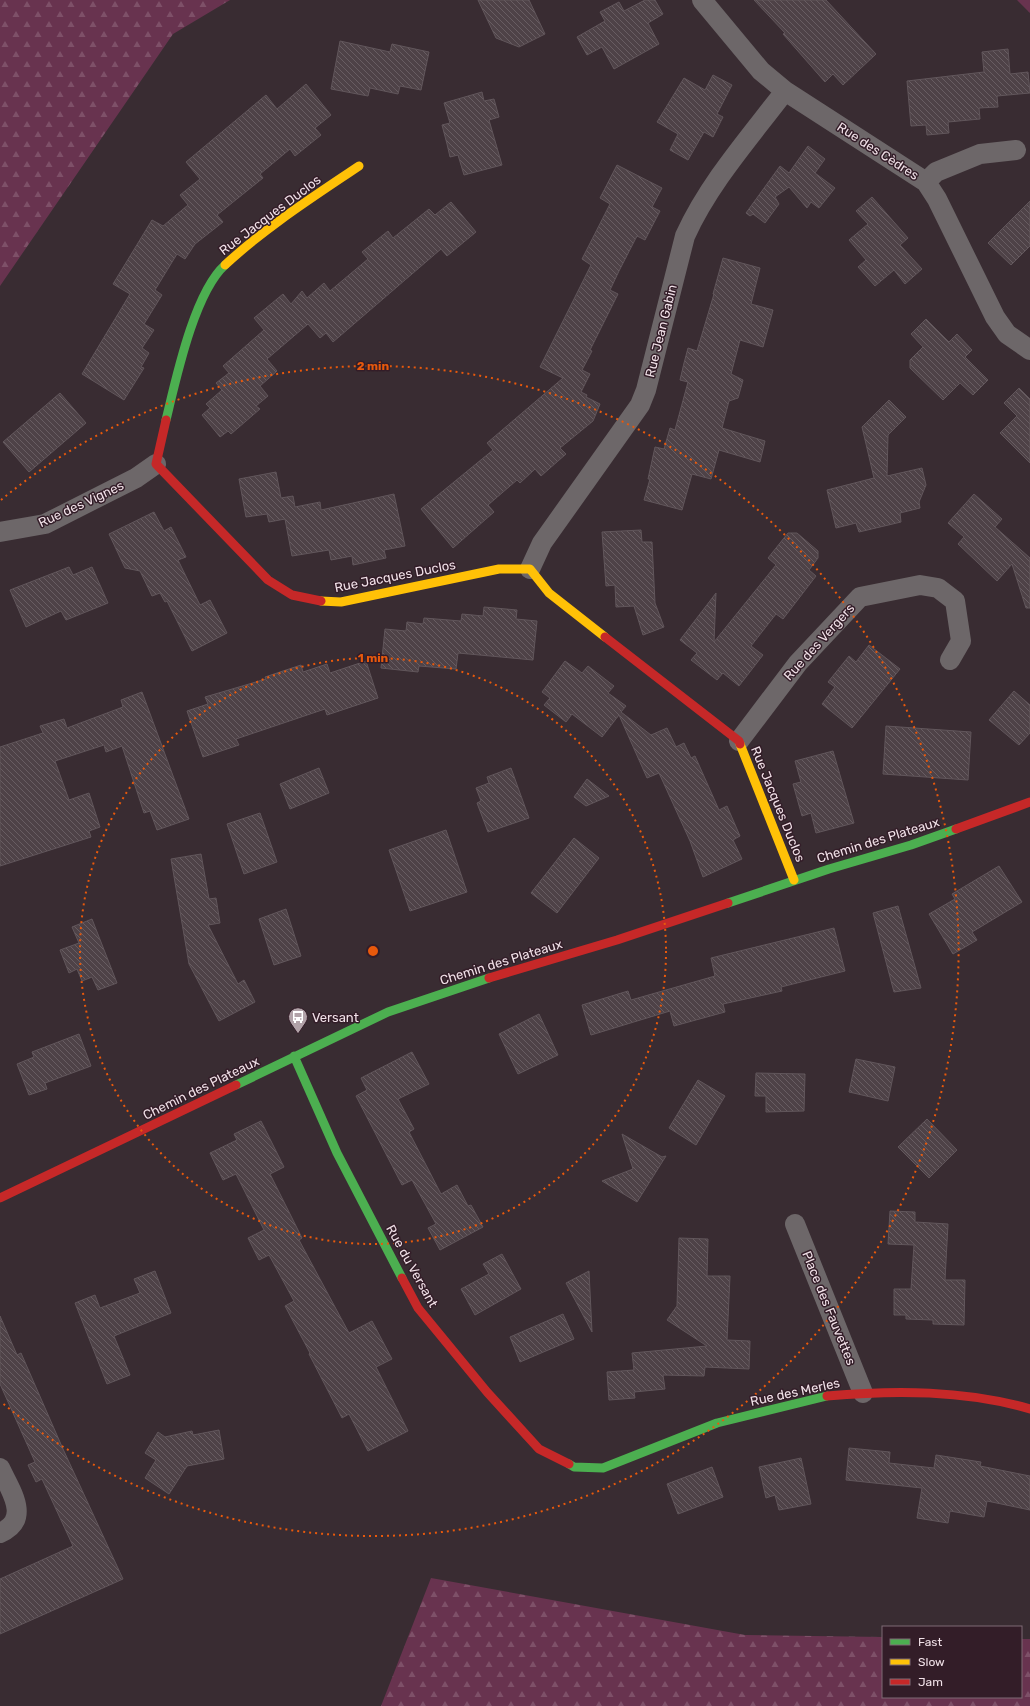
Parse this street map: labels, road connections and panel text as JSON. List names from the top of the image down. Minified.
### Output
{"streets":{"street":["Rue des Cèdres","Rue Jacques Duclos","Rue Jean Gabin","Rue des Vignes","Rue des Vergers","Chemin des Plateaux","Rue du Versant","Place des Fauvettes","Rue des Merles"]},"crossings":[["Rue des Cèdres","Rue Jean Gabin"],["Rue Jacques Duclos","Rue Jean Gabin"],["Rue Jacques Duclos","Rue des Vignes"],["Rue Jacques Duclos","Rue des Vergers"],["Rue Jacques Duclos","Chemin des Plateaux"],["Chemin des Plateaux","Rue du Versant"],["Rue du Versant","Rue des Merles"],["Place des Fauvettes","Rue des Merles"]],"places":{"bus stop":["Versant"]},"legend":["Fast","Slow","Jam"],"rings":["2 min","1 min"]}
